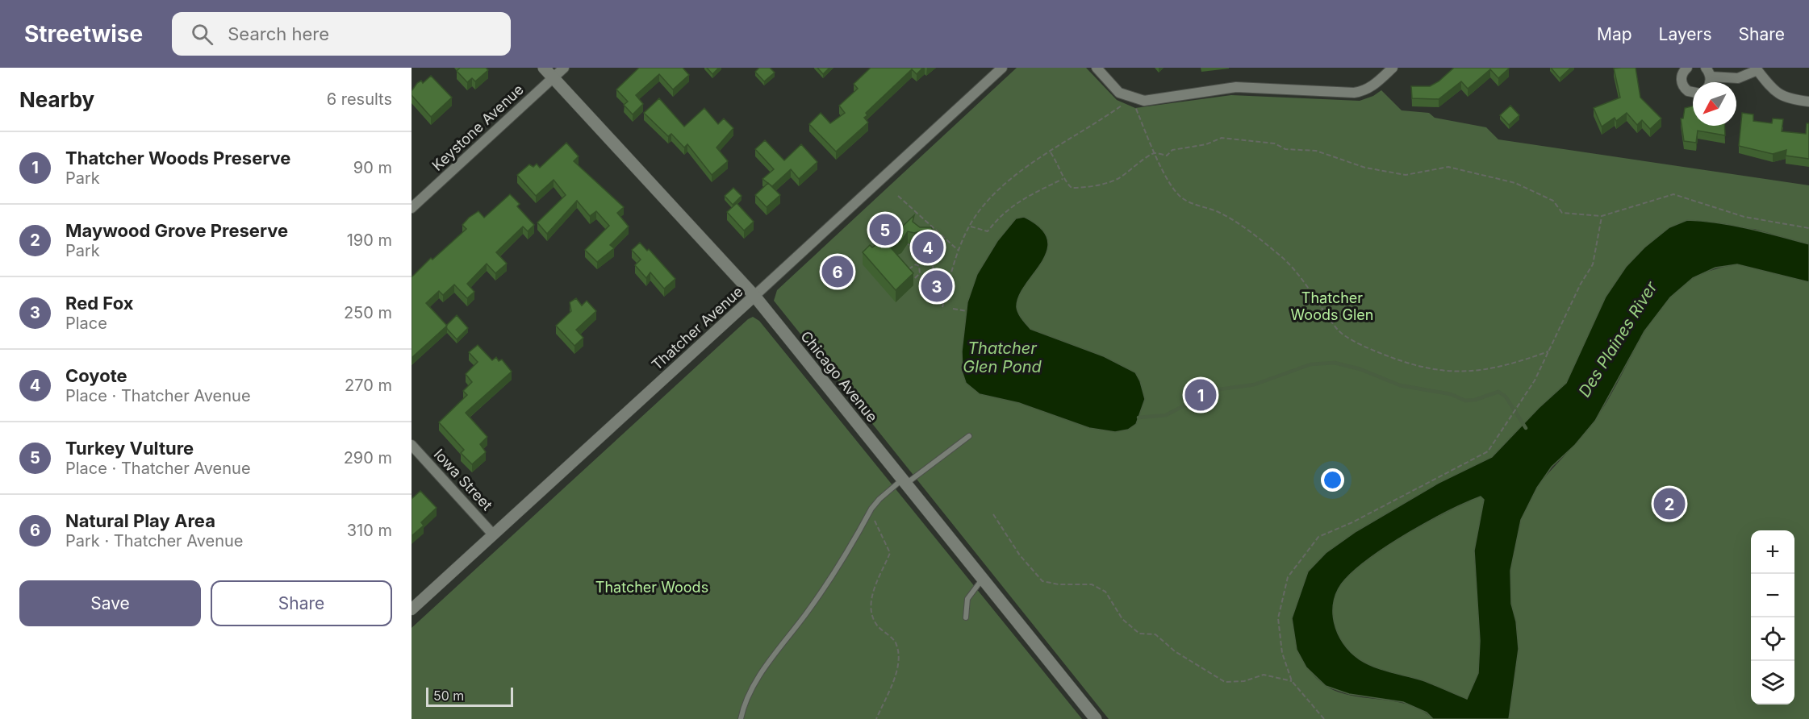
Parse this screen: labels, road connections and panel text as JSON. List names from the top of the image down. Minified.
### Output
{"streets":{"main road":["Chicago Avenue"],"street":["Keystone Avenue","Thatcher Avenue","Iowa Street"]},"crossings":[["Keystone Avenue","Chicago Avenue"],["Thatcher Avenue","Chicago Avenue"],["Thatcher Avenue","Iowa Street"]],"water":["Des Plaines River","Thatcher Glen Pond"],"parks":["Thatcher Woods Glen","Thatcher Woods"],"scale_bar":"50 m","north":"bottom left","page":{"header":"Streetwise","search":"Search here","nav":["Map","Layers","Share"],"heading":["Nearby","6 results"],"list":[{"mark":"1","name":"Thatcher Woods Preserve","note":"Park","value":"90 m"},{"mark":"2","name":"Maywood Grove Preserve","note":"Park","value":"190 m"},{"mark":"3","name":"Red Fox","note":"Place","value":"250 m"},{"mark":"4","name":"Coyote","note":"Place · Thatcher Avenue","value":"270 m"},{"mark":"5","name":"Turkey Vulture","note":"Place · Thatcher Avenue","value":"290 m"},{"mark":"6","name":"Natural Play Area","note":"Park · Thatcher Avenue","value":"310 m"}],"pins":["5","4","6","3","1","2"],"map_buttons":["+","−"],"buttons":["Save","Share"],"scale":"50 m"}}
